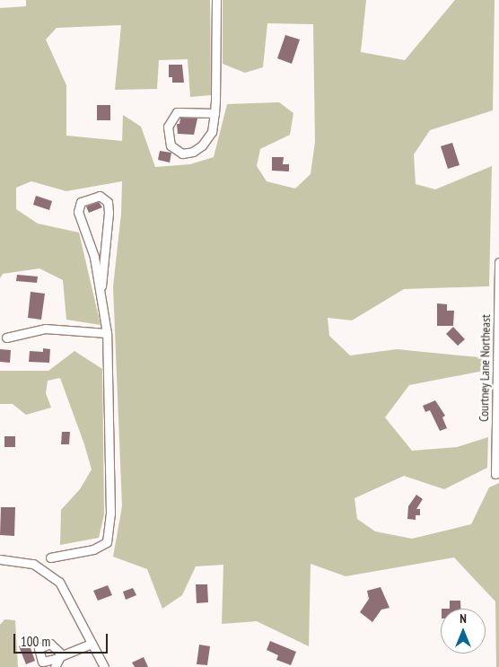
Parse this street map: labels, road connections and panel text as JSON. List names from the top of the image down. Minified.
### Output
{"streets":{"street":["Courtney Lane Northeast"]},"scale_bar":"100 m","north":"top"}
